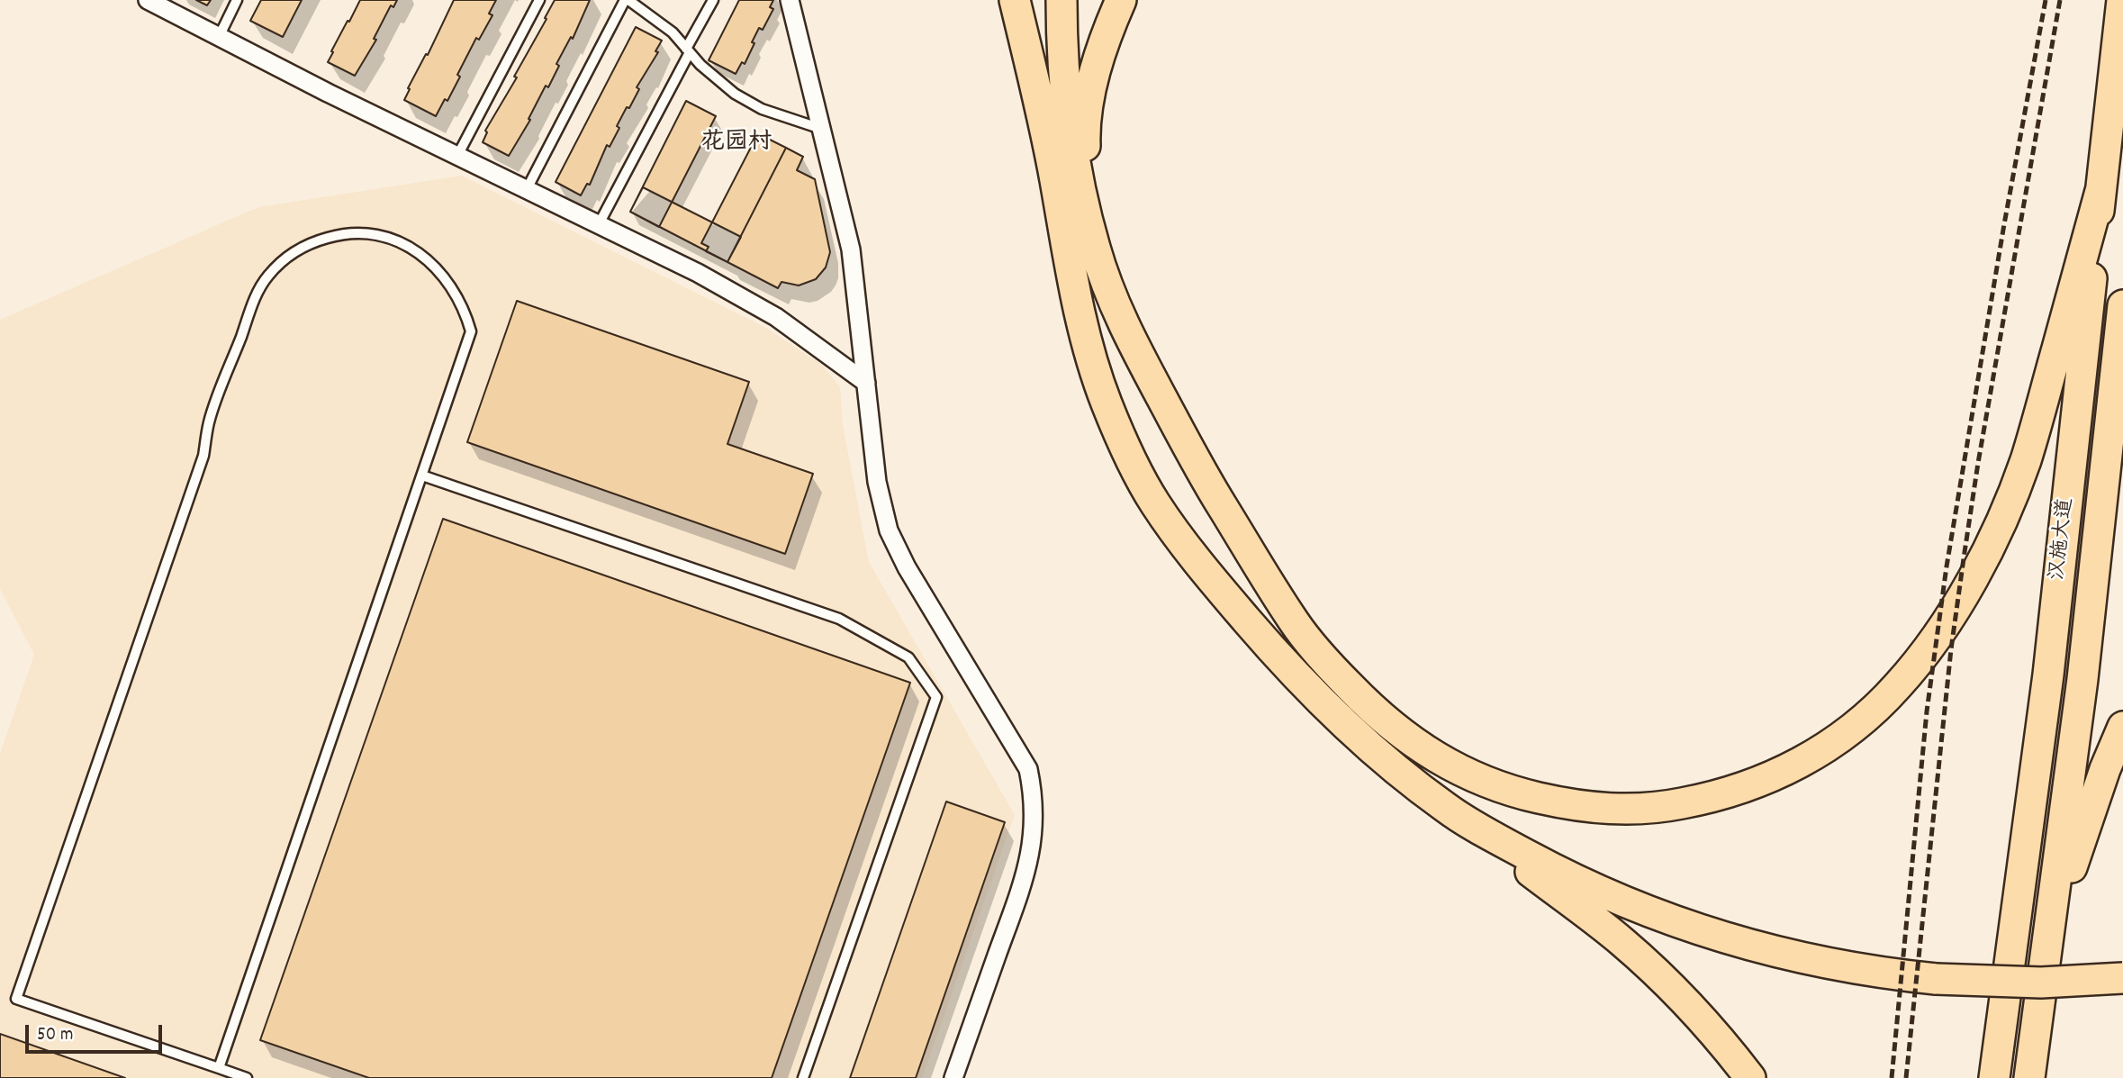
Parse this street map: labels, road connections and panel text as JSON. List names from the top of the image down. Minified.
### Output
{"streets":{"highway":["汉施大道"]},"districts":["花园村"],"scale_bar":"50 m"}
